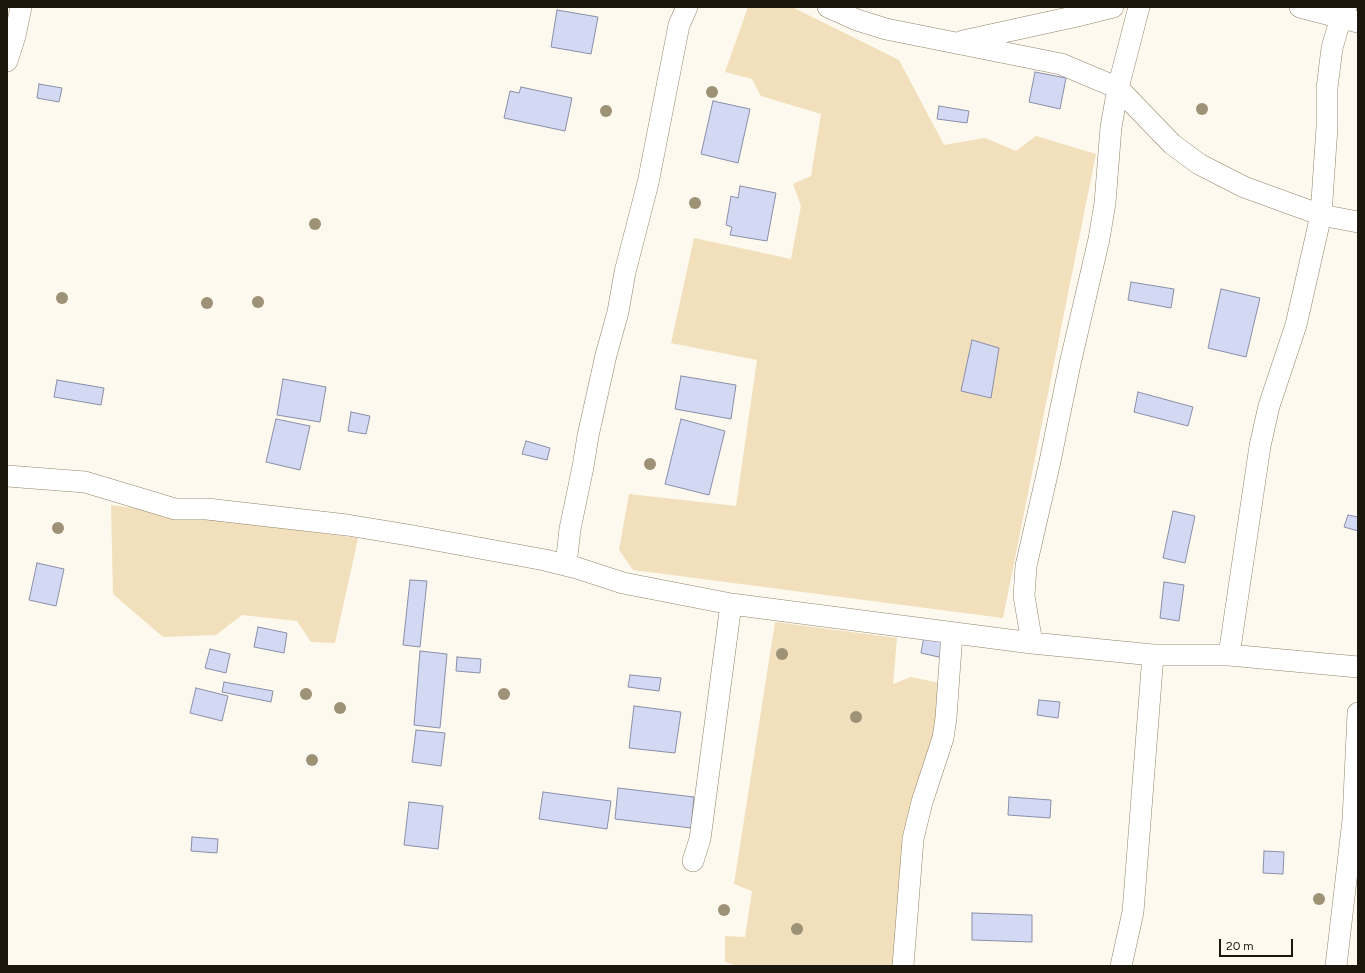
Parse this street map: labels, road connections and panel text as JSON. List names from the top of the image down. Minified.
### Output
{"scale_bar":"20 m"}
